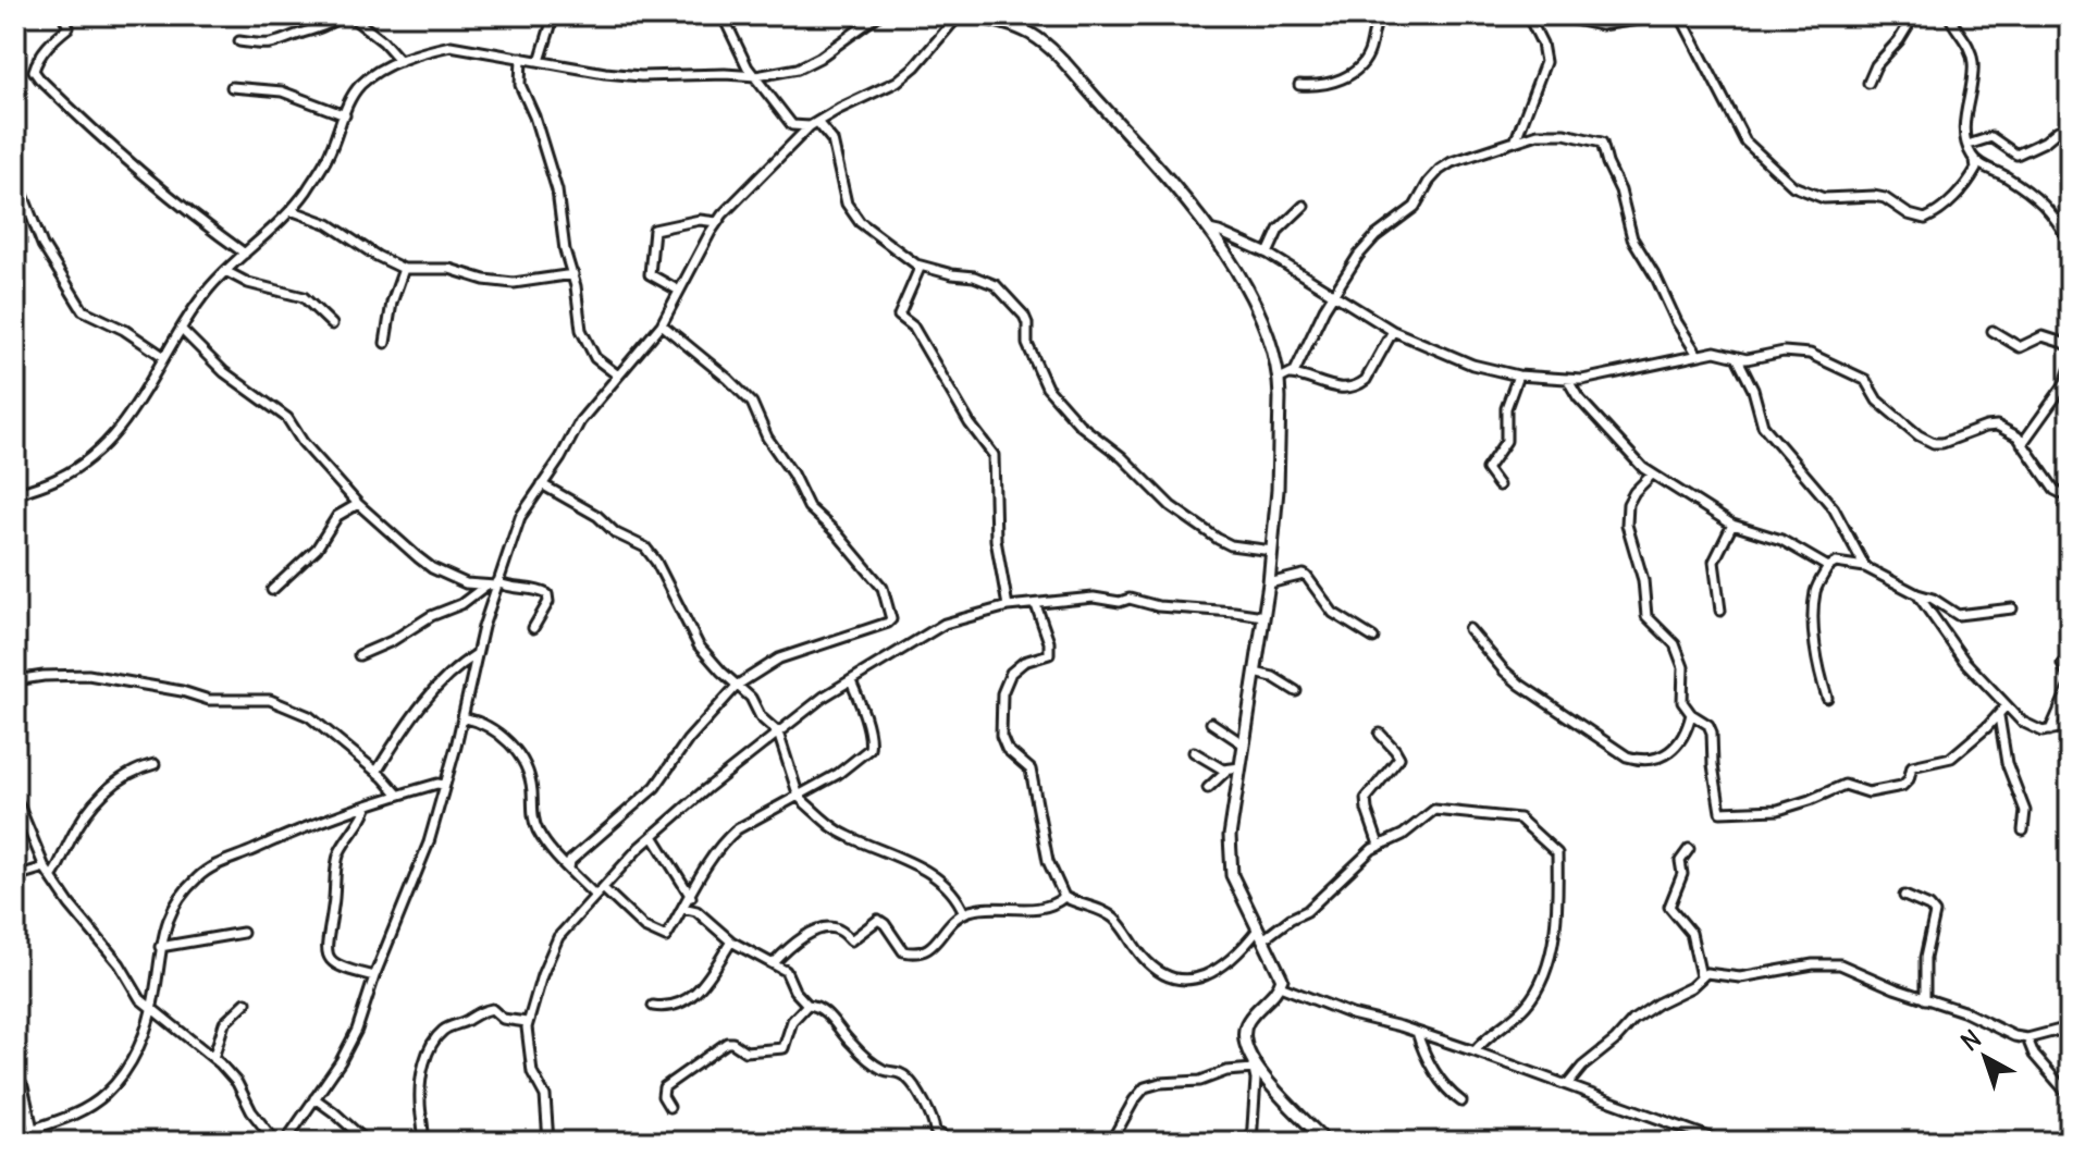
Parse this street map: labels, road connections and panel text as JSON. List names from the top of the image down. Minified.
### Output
{"north":"top left"}
